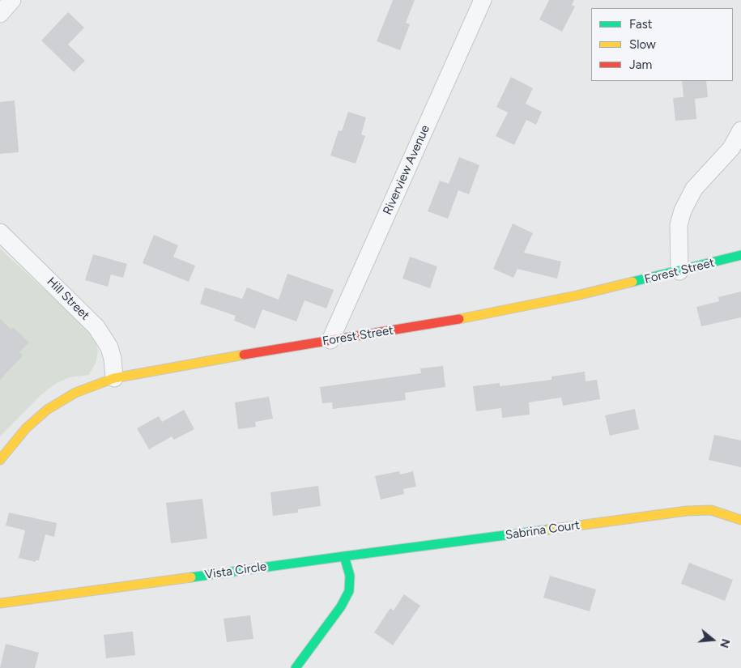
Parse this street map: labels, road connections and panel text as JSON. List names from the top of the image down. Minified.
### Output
{"streets":{"street":["Riverview Avenue","Forest Street","Hill Street","Sabrina Court","Vista Circle"]},"crossings":[["Riverview Avenue","Forest Street"],["Forest Street","Hill Street"],["Sabrina Court","Vista Circle"]],"legend":["Fast","Slow","Jam"],"north":"right"}
